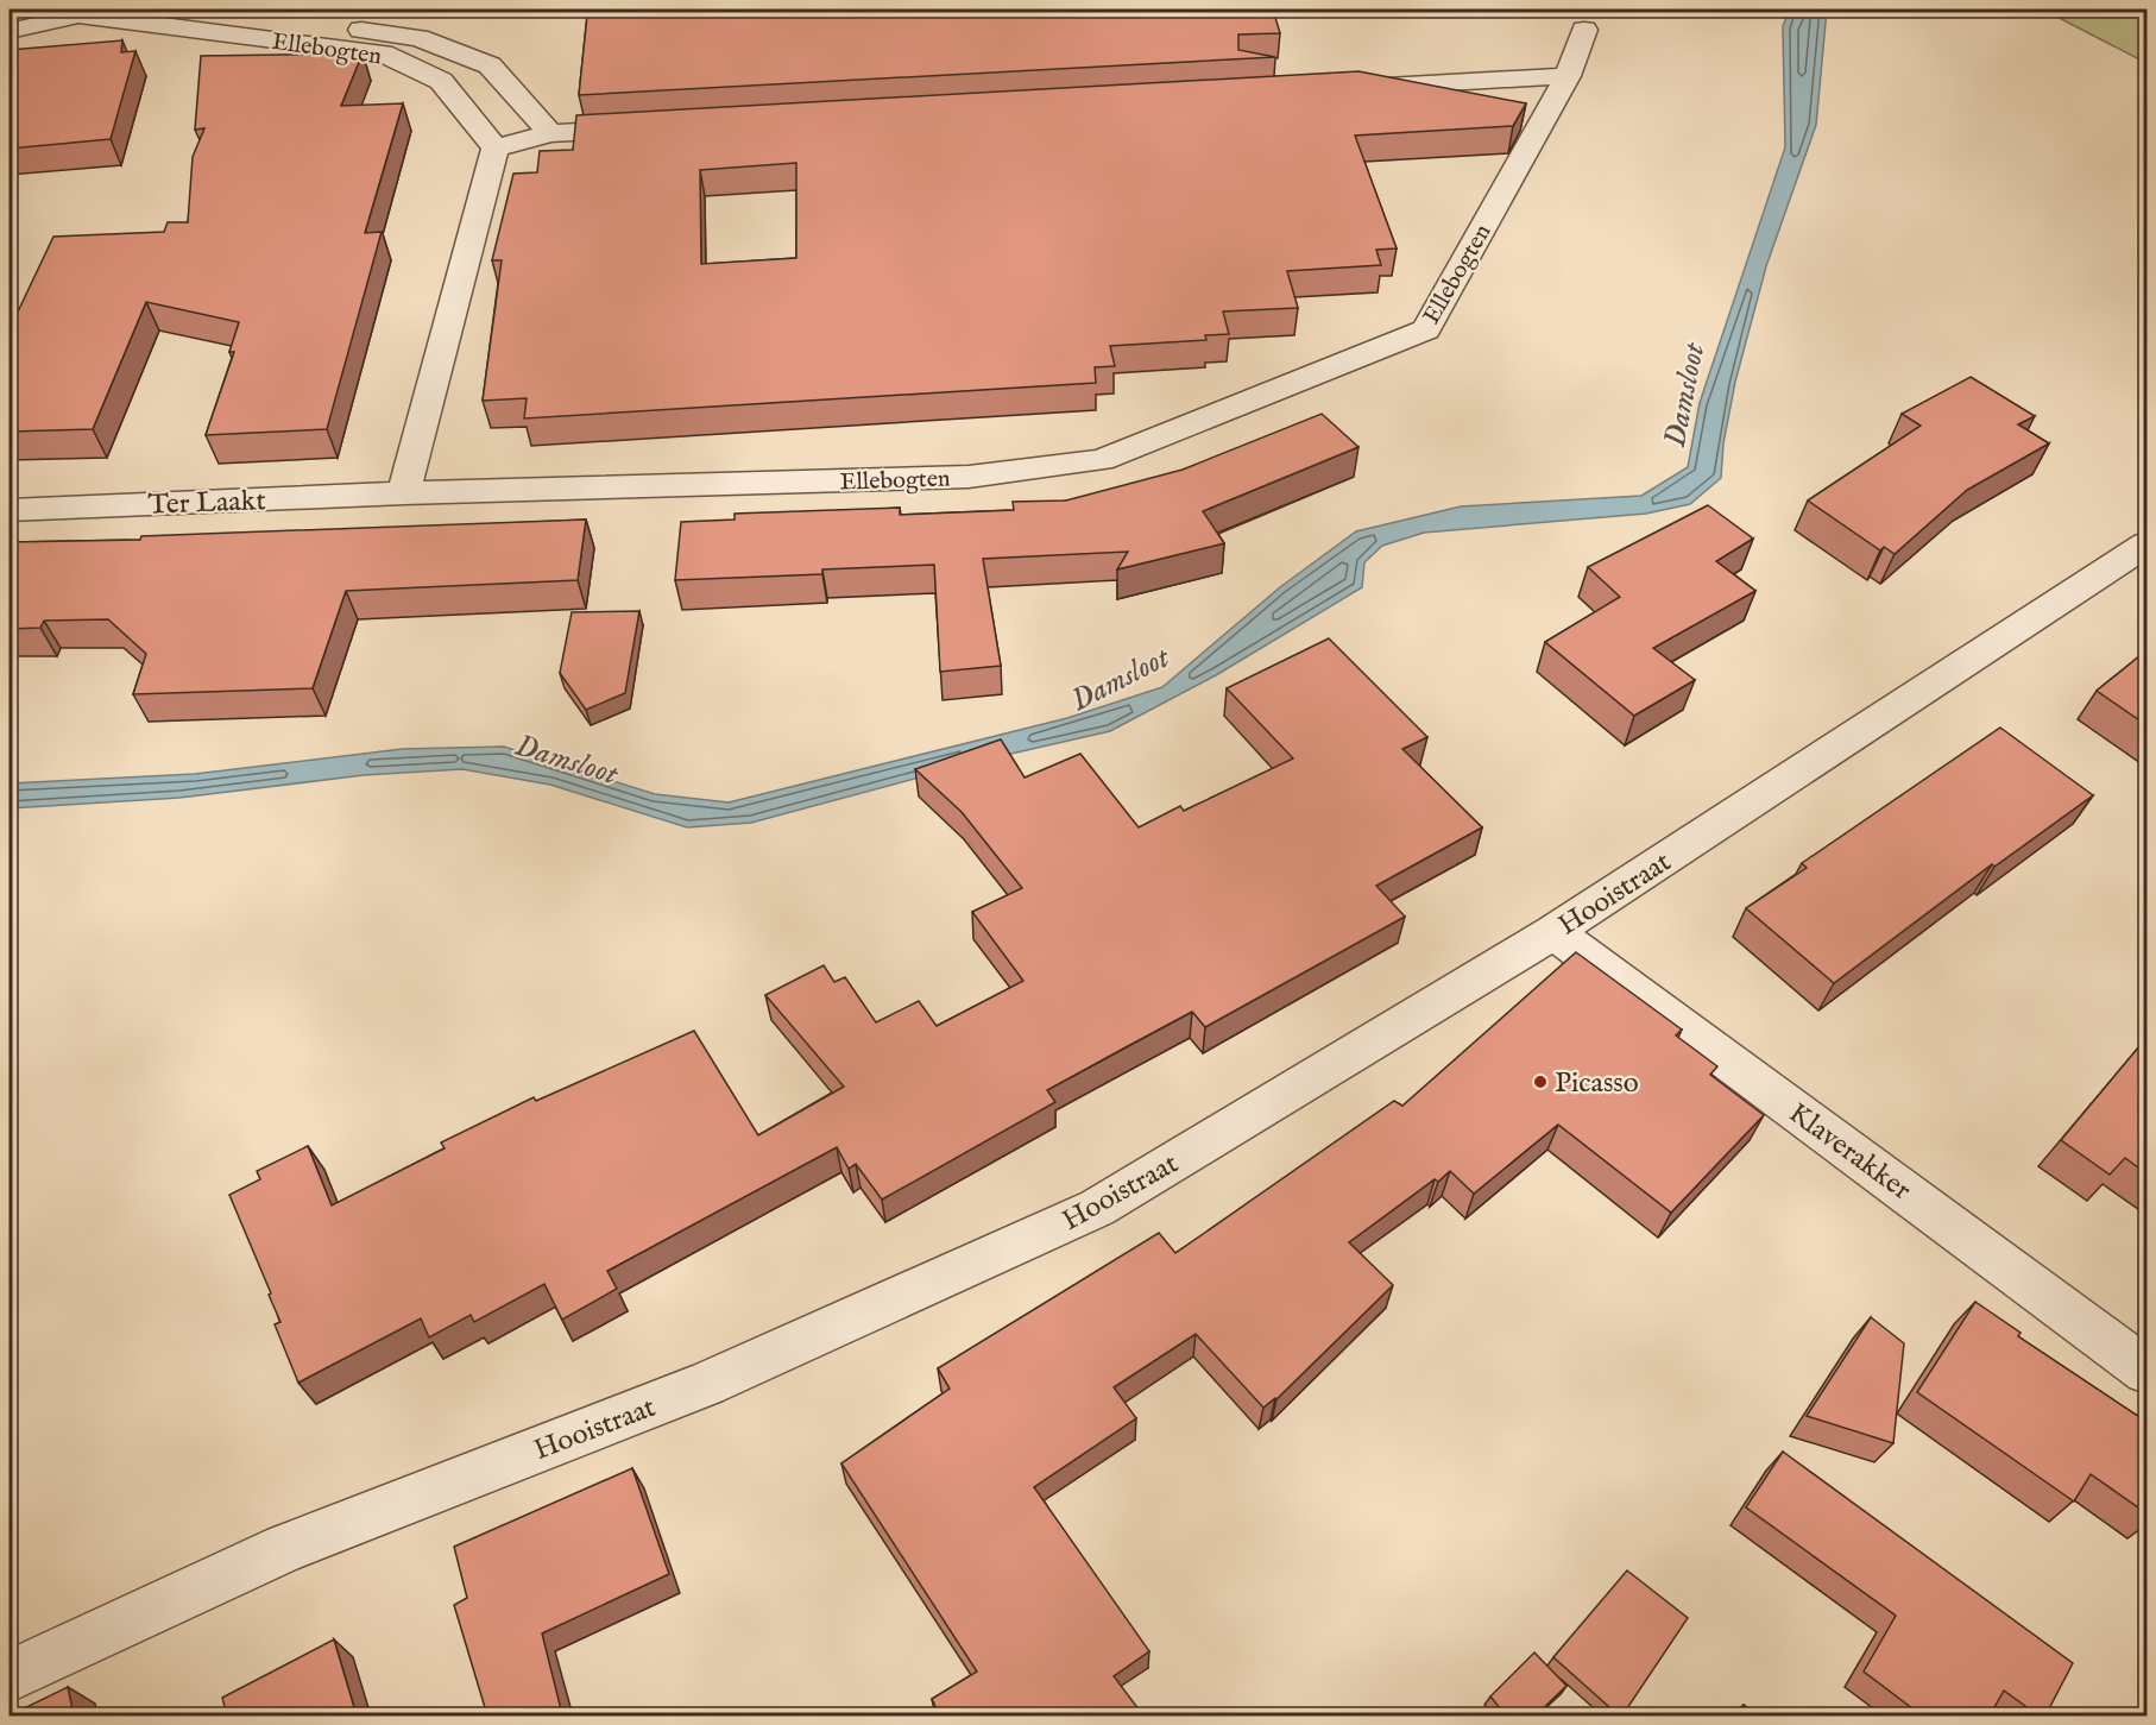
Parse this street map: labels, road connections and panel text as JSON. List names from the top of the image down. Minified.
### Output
{"streets":{"street":["Ellebogten","Ter Laakt","Hooistraat","Klaverakker"]},"crossings":[["Ellebogten","Ter Laakt"],["Hooistraat","Klaverakker"]],"water":["Damsloot"],"places":["Picasso"]}
